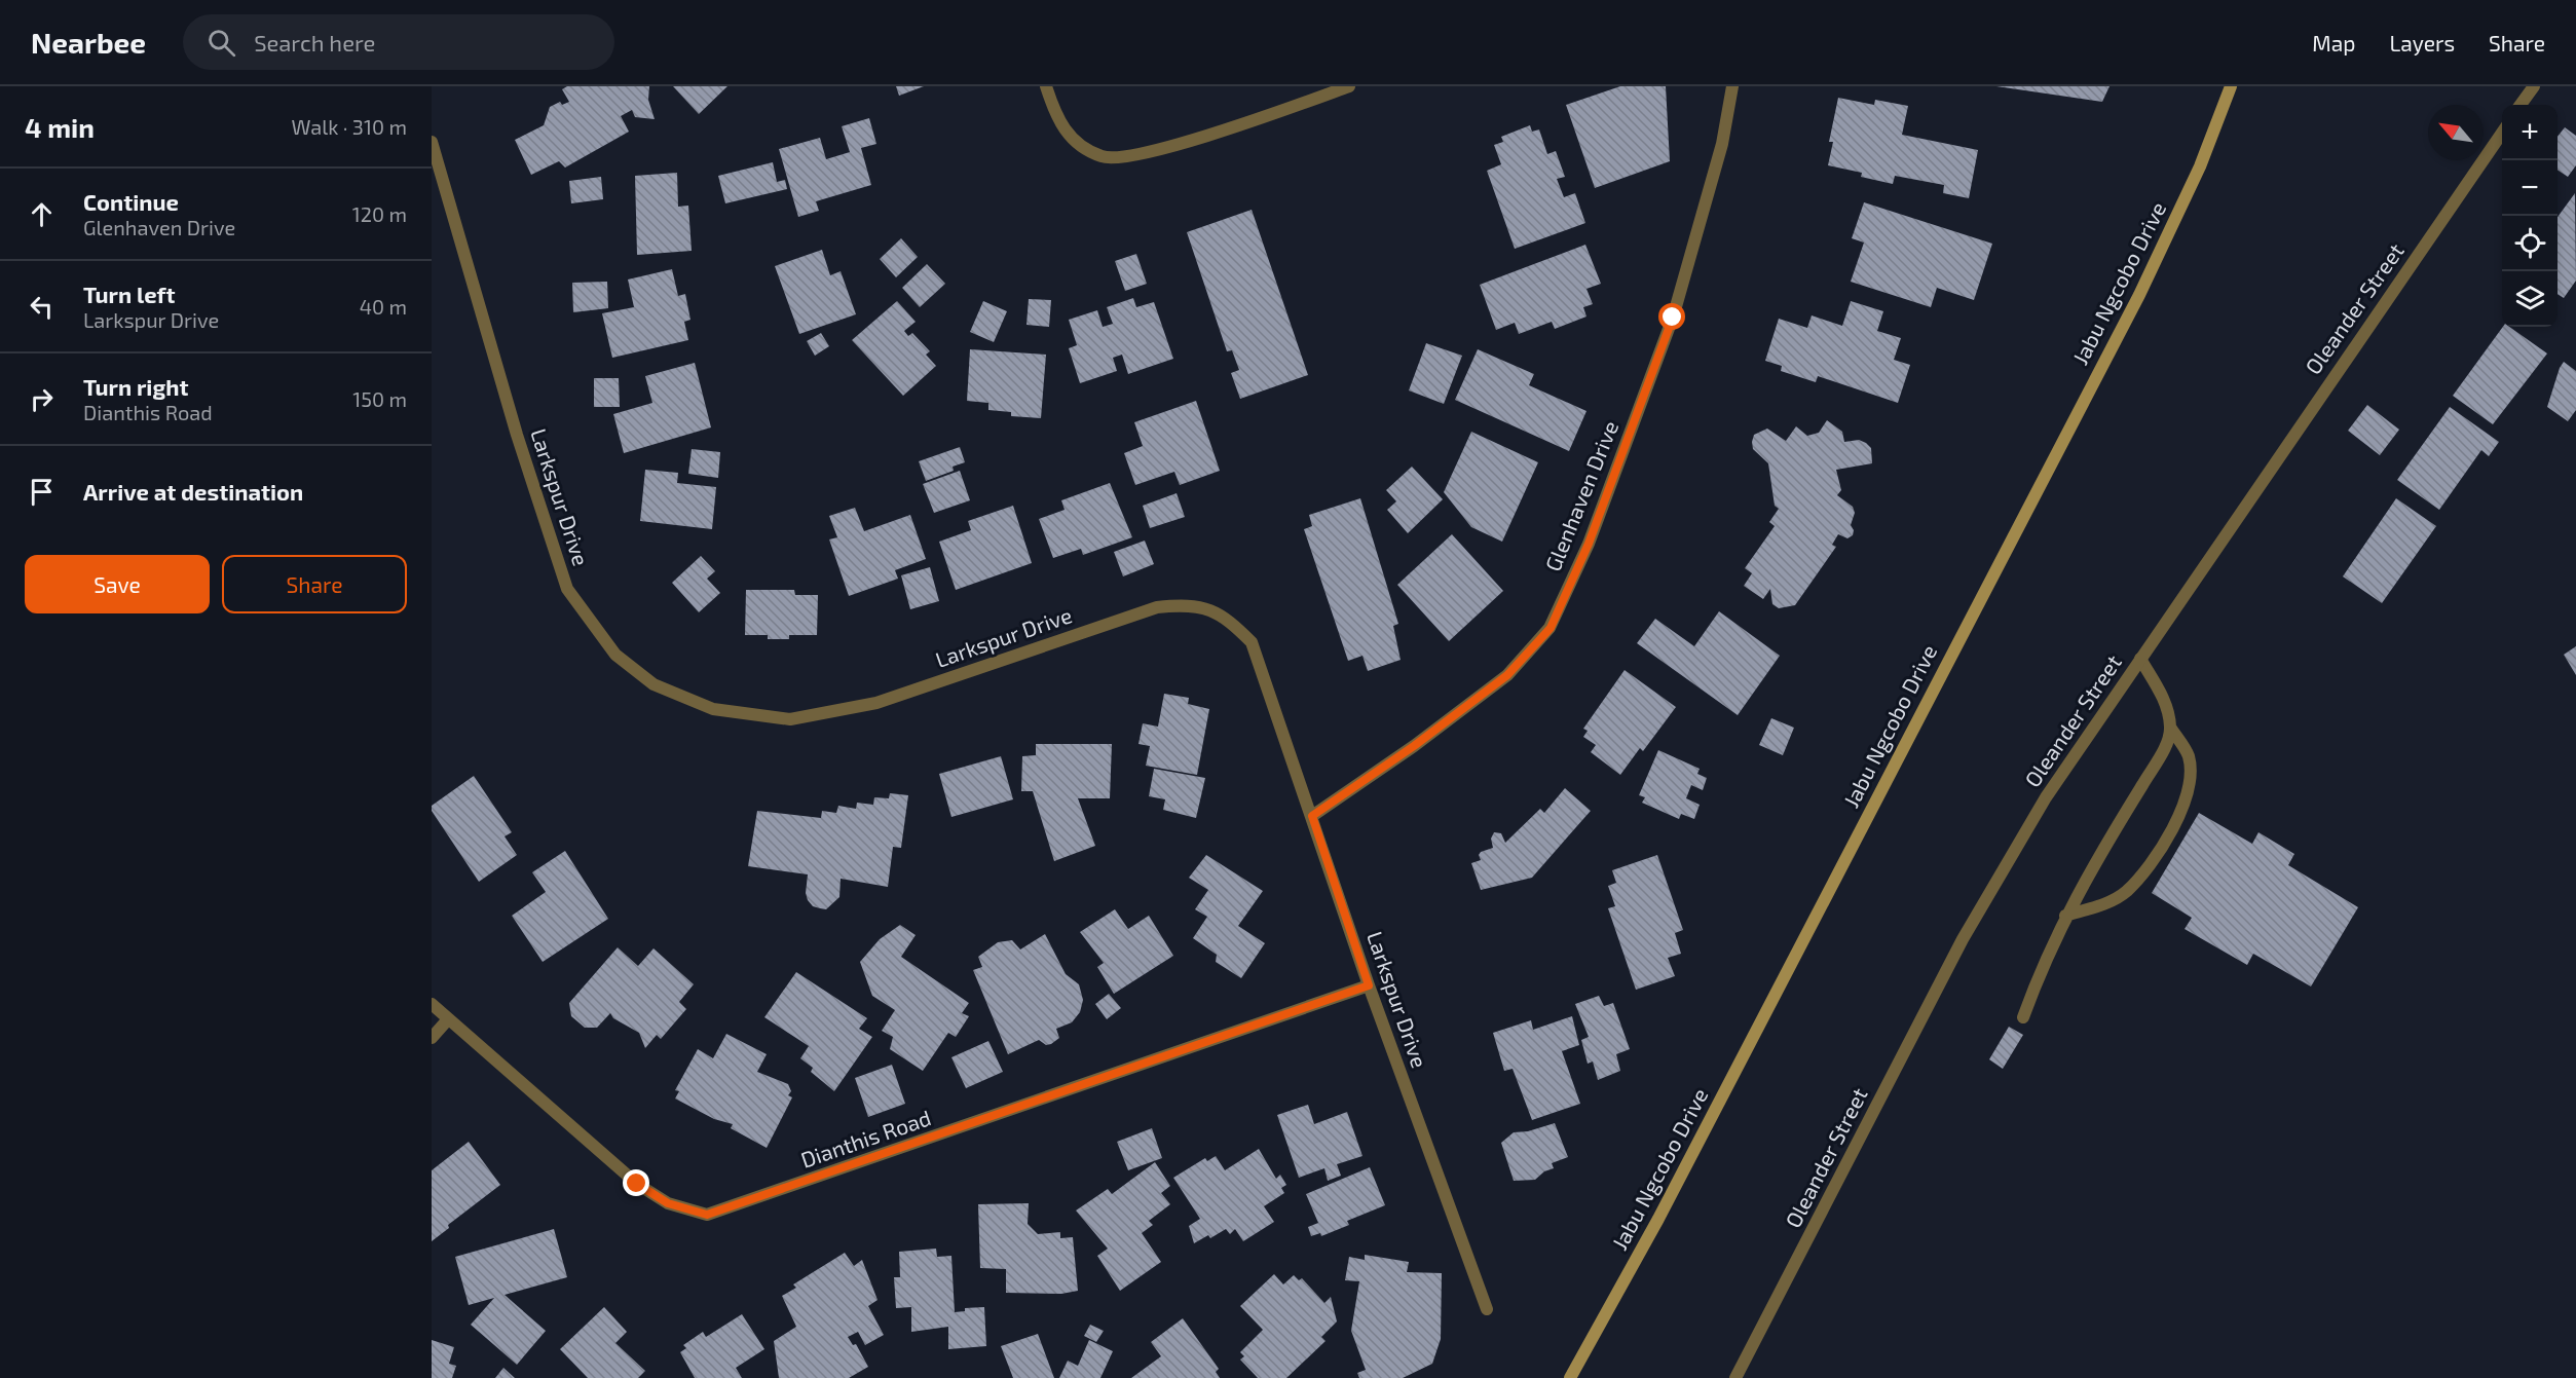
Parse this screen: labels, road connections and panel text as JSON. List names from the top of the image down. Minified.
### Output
{"streets":{"main road":["Jabu Ngcobo Drive"],"street":["Oleander Street","Glenhaven Drive","Larkspur Drive","Dianthis Road"]},"crossings":[["Glenhaven Drive","Larkspur Drive"],["Larkspur Drive","Dianthis Road"]],"north":"top left","page":{"header":"Nearbee","search":"Search here","nav":["Map","Layers","Share"],"heading":["4 min","Walk · 310 m"],"map_buttons":["+","−"],"list":[["Continue","Glenhaven Drive","120 m"],["Turn left","Larkspur Drive","40 m"],["Turn right","Dianthis Road","150 m"],"Arrive at destination"],"buttons":["Save","Share"]}}
